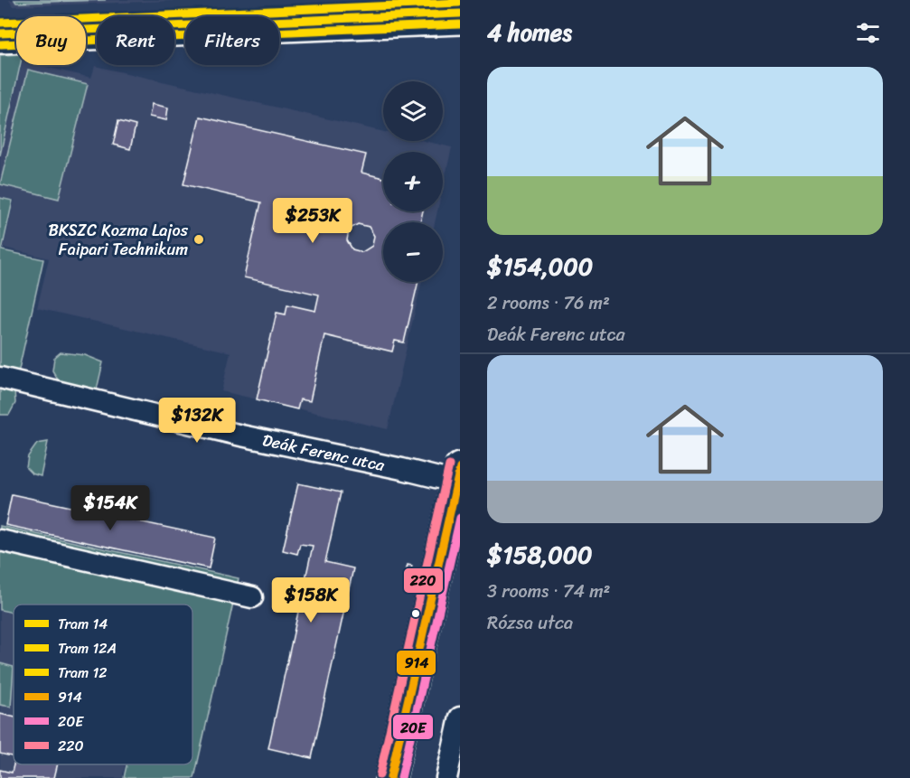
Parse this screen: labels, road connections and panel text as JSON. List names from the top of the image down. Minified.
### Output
{"streets":{"street":["Deák Ferenc utca"]},"places":["BKSZC Kozma Lajos Faipari Technikum"],"lines":["tram line 12","tram line 14","transit line 914","tram line 12A","transit line 220","transit line 20E"],"legend":["Tram 14","Tram 12A","Tram 12","914","20E","220"],"page":{"heading":"4 homes","chip":["Buy","Rent","Filters"],"list":[{"name":"$154,000","note":"2 rooms · 76 m² · Deák Ferenc utca"},{"name":"$158,000","note":"3 rooms · 74 m² · Rózsa utca"}],"map_buttons":["+","−"],"price":["$253K","$132K","$154K","$158K"]}}
